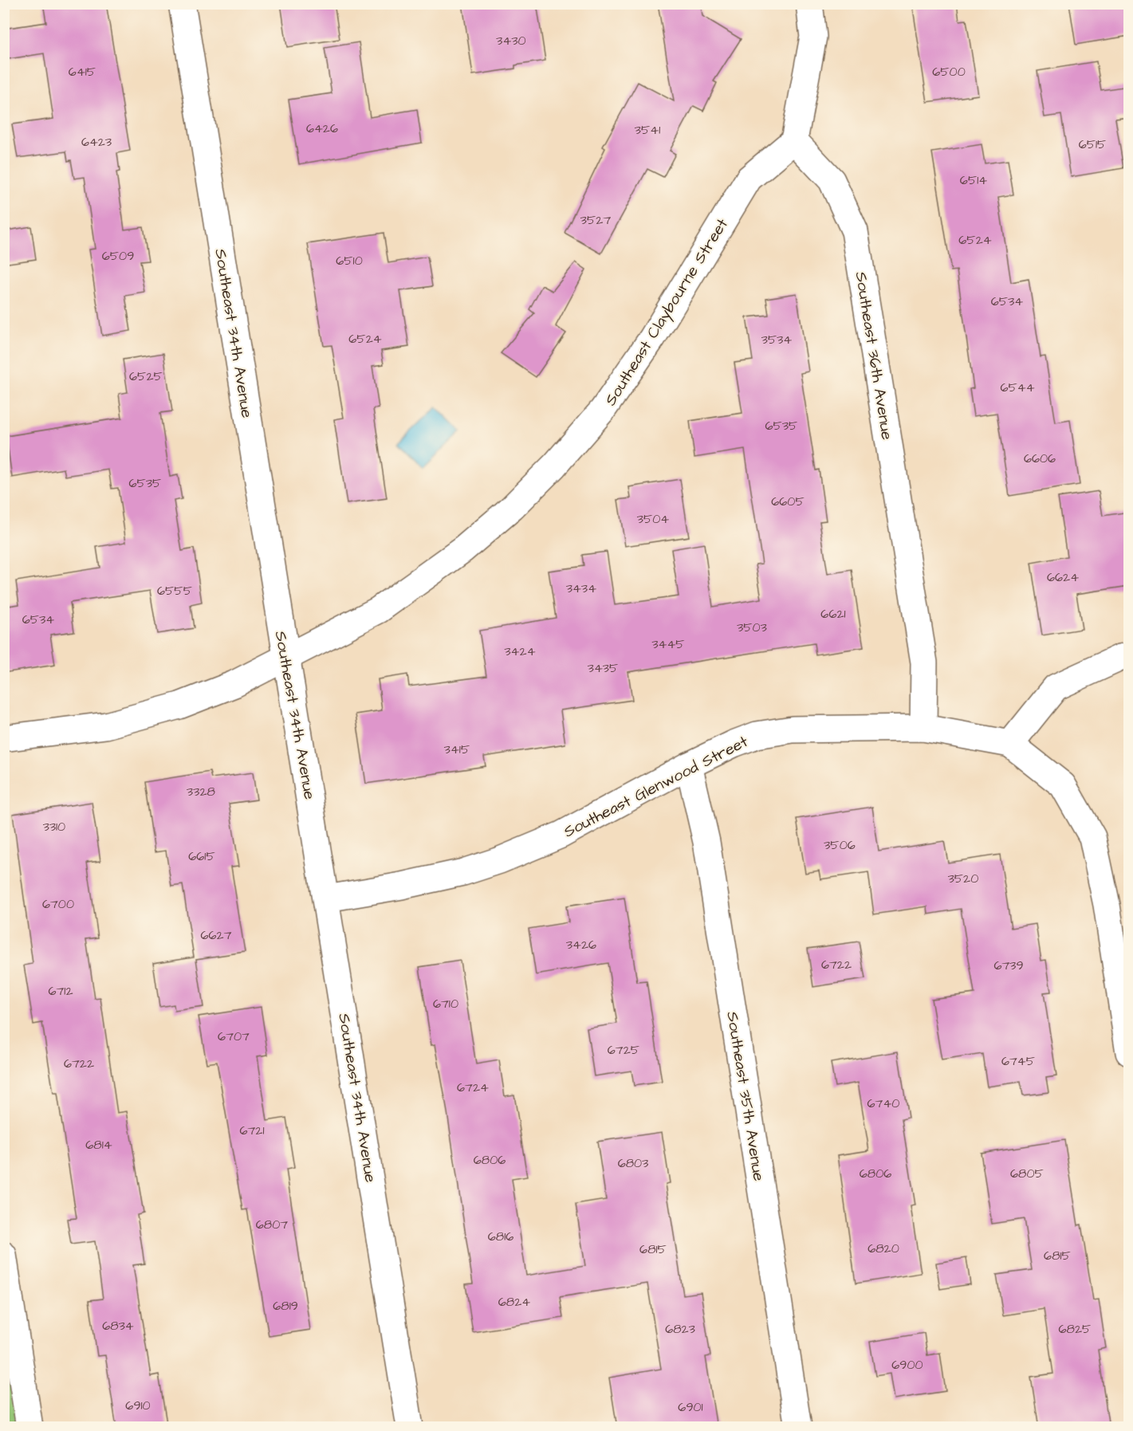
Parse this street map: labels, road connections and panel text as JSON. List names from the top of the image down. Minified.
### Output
{"streets":{"street":["Southeast Claybourne Street","Southeast 34th Avenue","Southeast 36th Avenue","Southeast Glenwood Street","Southeast 35th Avenue"]},"crossings":[["Southeast Claybourne Street","Southeast 34th Avenue"],["Southeast Claybourne Street","Southeast 36th Avenue"],["Southeast 34th Avenue","Southeast Glenwood Street"],["Southeast 36th Avenue","Southeast Glenwood Street"],["Southeast Glenwood Street","Southeast 35th Avenue"]],"house_numbers":["3430","6415","6500","6426","3541","6423","6515","6514","3527","6524","6509","6510","6534","6524","3534","6525","6544","6535","6606","6535","6605","3504","6624","3434","6555","6621","6534","3503","3445","3424","3435","3415","3328","3310","3506","6615","3520","6700","6627","3426","6722","6739","6712","6710","6707","6725","6745","6722","6724","6740","6721","6814","6806","6803","6806","6805","6807","6816","6820","6815","6815","6824","6819","6834","6823","6825","6900","6910","6901"]}
